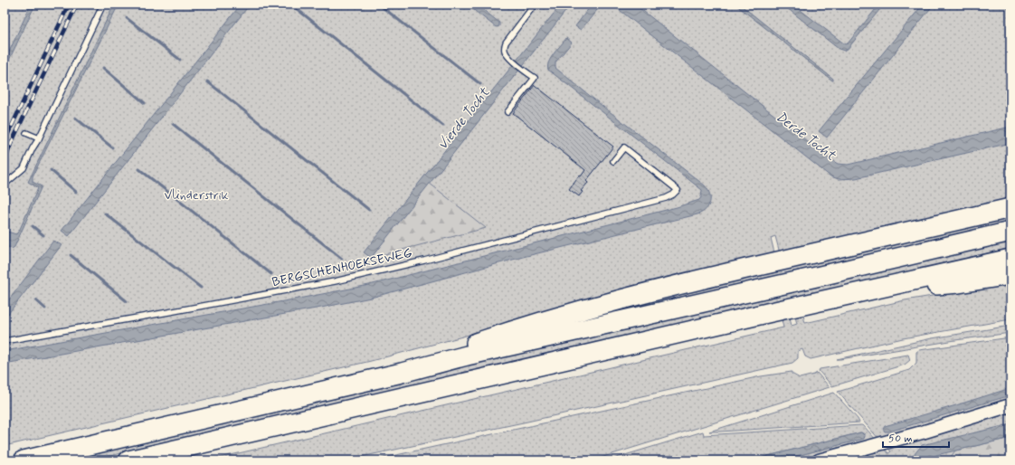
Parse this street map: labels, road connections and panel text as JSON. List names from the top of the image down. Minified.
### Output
{"streets":{"lane":["BERGSCHENHOEKSEWEG"]},"water":["Vierde Tocht","Derde Tocht"],"parks":["Vlinderstrik"],"scale_bar":"50 m"}
